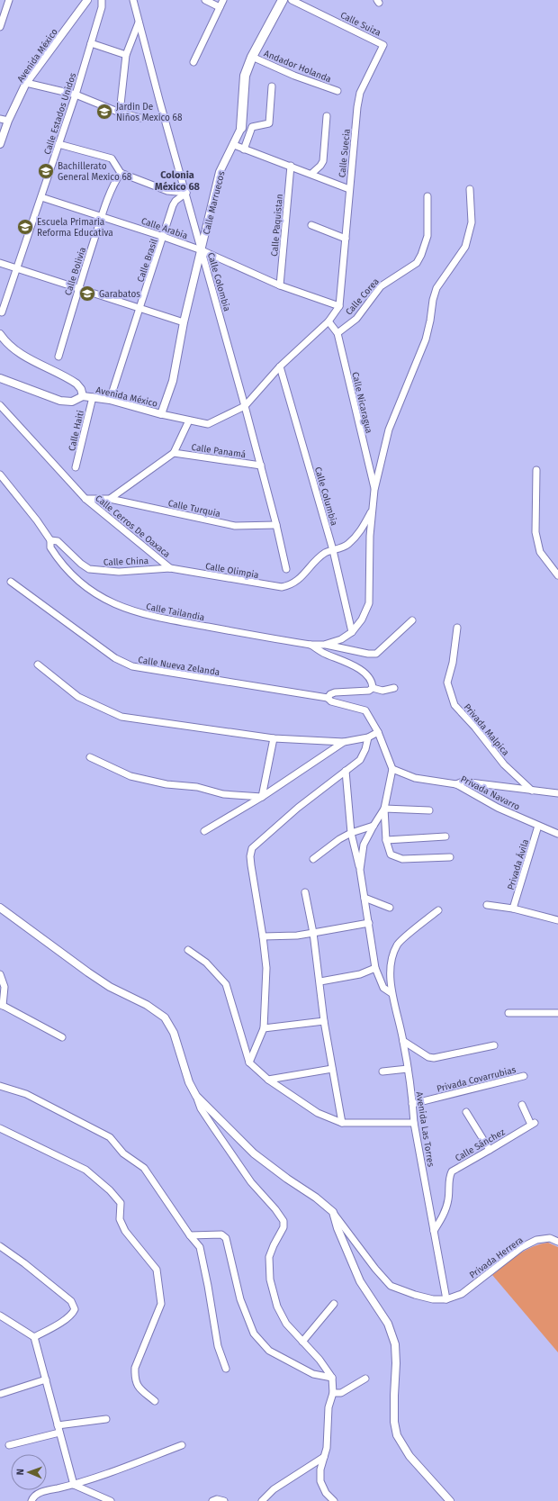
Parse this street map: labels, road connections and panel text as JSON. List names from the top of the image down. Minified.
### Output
{"streets":{"main road":["Calle Marruecos"],"street":["Calle Suiza","Avenida México","Andador Holanda","Calle Estados Unidos","Calle Suecia","Calle Paquistan","Calle Arabia","Calle Brasil","Calle Bolivia","Calle Colombia","Calle Corea","Calle Nicaragua","Calle Haiti","Calle Panamá","Calle Columbia","Calle Turquia","Calle Cerros De Oaxaca","Calle China","Calle Olimpia","Calle Tailandia","Calle Nueva Zelanda","Privada Malpica","Privada Navarro","Privada Ávila","Privada Covarrubias","Avenida Las Torres","Calle Sánchez","Privada Herrera"]},"crossings":[["Calle Suiza","Calle Suecia"],["Avenida México","Calle Marruecos"],["Avenida México","Calle Brasil"],["Avenida México","Calle Colombia"],["Avenida México","Calle Haiti"],["Andador Holanda","Calle Marruecos"],["Calle Estados Unidos","Calle Arabia"],["Calle Suecia","Calle Marruecos"],["Calle Suecia","Calle Paquistan"],["Calle Marruecos","Calle Arabia"],["Calle Marruecos","Calle Colombia"],["Calle Paquistan","Calle Arabia"],["Calle Arabia","Calle Brasil"],["Calle Arabia","Calle Bolivia"],["Calle Arabia","Calle Colombia"],["Calle Brasil","Calle Colombia"],["Calle Colombia","Calle Panamá"],["Calle Colombia","Calle Turquia"],["Calle Corea","Calle Nicaragua"],["Calle Columbia","Calle Olimpia"],["Calle Cerros De Oaxaca","Calle China"],["Calle Cerros De Oaxaca","Calle Olimpia"],["Calle China","Calle Olimpia"],["Calle China","Calle Tailandia"],["Privada Navarro","Privada Ávila"],["Privada Covarrubias","Avenida Las Torres"],["Avenida Las Torres","Calle Sánchez"],["Avenida Las Torres","Privada Herrera"]],"districts":["Colonia México 68"],"places":{"school or university":["Jardin De Niños Mexico 68","Bachillerato General Mexico 68","Escuela Primaria Reforma Educativa","Garabatos"]},"north":"left"}
